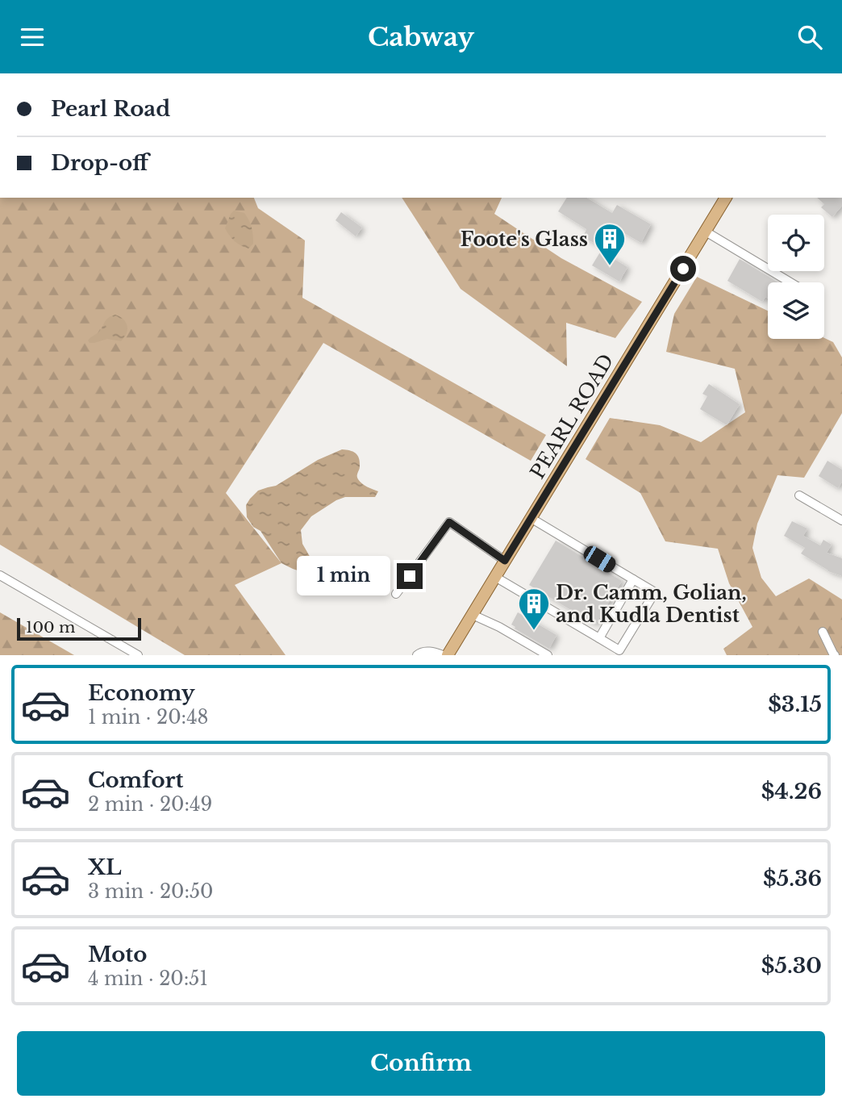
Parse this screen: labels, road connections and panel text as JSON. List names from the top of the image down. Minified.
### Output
{"streets":{"main road":["PEARL ROAD"]},"places":{"building":["Foote's Glass","Dr. Camm, Golian, and Kudla Dentist"]},"scale_bar":"100 m","page":{"header":"Cabway","banner":["Pearl Road","Drop-off"],"bubble":"1 min","scale":"100 m","list":[{"name":"Economy","note":"1 min · 20:48","value":"$3.15"},{"name":"Comfort","note":"2 min · 20:49","value":"$4.26"},{"name":"XL","note":"3 min · 20:50","value":"$5.36"},{"name":"Moto","note":"4 min · 20:51","value":"$5.30"}],"buttons":"Confirm"}}
